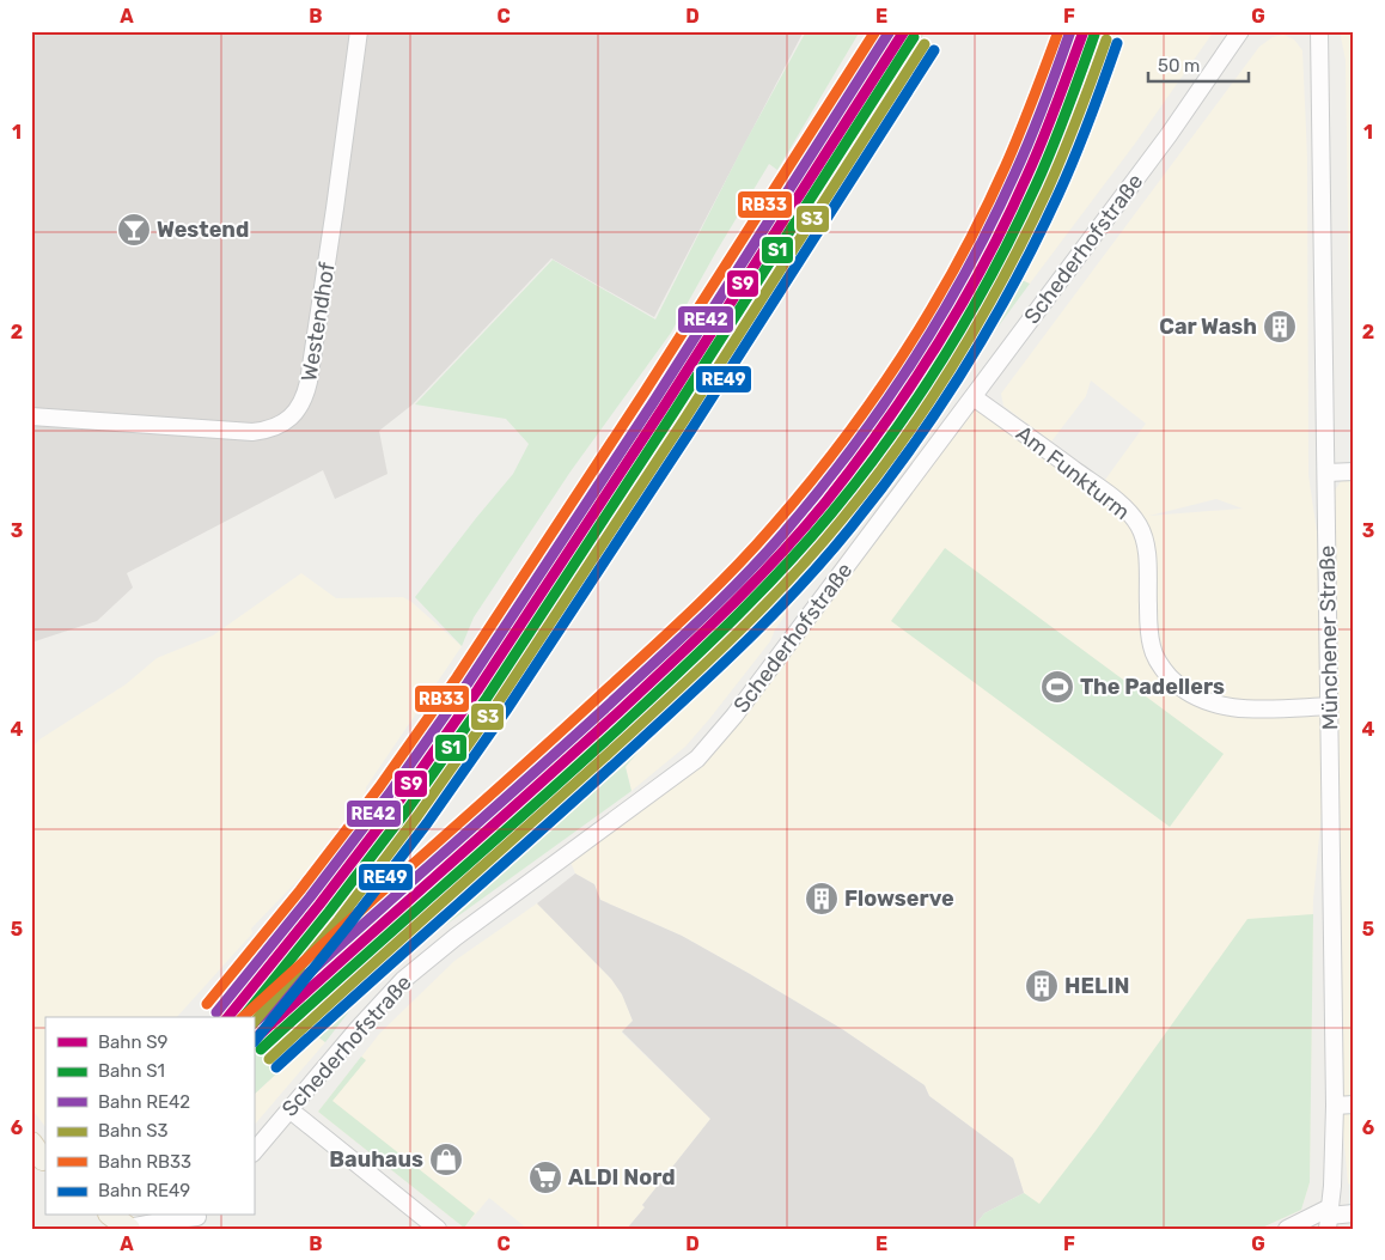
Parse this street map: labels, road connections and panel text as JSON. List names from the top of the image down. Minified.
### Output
{"streets":{"street":["Schederhofstraße","Westendhof","Am Funkturm","Münchener Straße"]},"crossings":[["Schederhofstraße","Am Funkturm"],["Am Funkturm","Münchener Straße"]],"places":{"bar":["Westend"],"building":["Car Wash","Flowserve","HELIN"],"sports":["The Padellers"],"shop":["Bauhaus"],"supermarket":["ALDI Nord"]},"lines":["rail line S9","rail line RE42","rail line RB33","rail line S1","rail line S3","rail line RE49"],"legend":["Bahn S9","Bahn S1","Bahn RE42","Bahn S3","Bahn RB33","Bahn RE49"],"scale_bar":"50 m","grid":{"columns":["A","B","C","D","E","F","G"],"rows":["1","2","3","4","5","6"]}}
